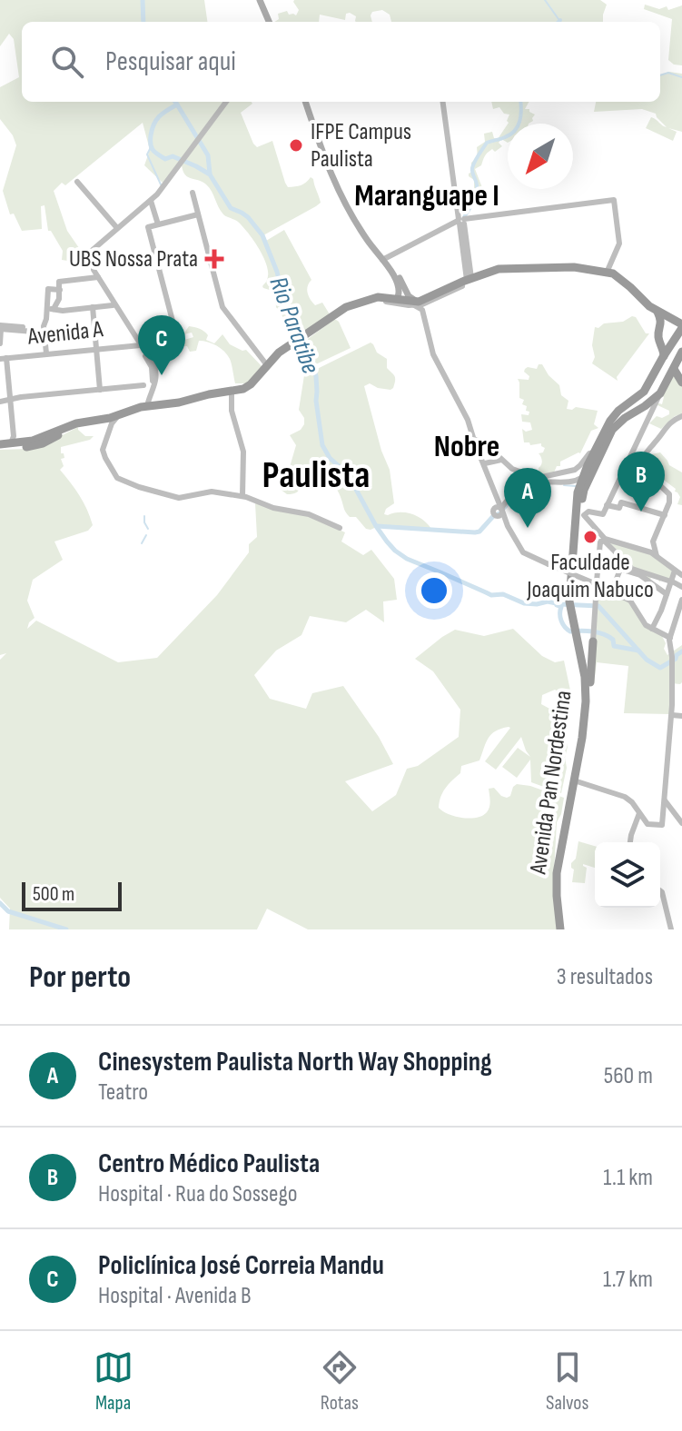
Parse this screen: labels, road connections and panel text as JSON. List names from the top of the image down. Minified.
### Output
{"streets":{"highway":["Avenida Pan Nordestina"],"main road":["Avenida A"]},"districts":["Maranguape I","Nobre","Paulista"],"water":["Rio Paratibe"],"places":{"other":["IFPE Campus Paulista","Faculdade Joaquim Nabuco"],"health":["UBS Nossa Prata"]},"scale_bar":"500 m","north":"bottom left","page":{"search":"Pesquisar aqui","pins":["C","B","A"],"scale":"500 m","heading":["Por perto","3 resultados"],"list":[{"mark":"A","name":"Cinesystem Paulista North Way Shopping","note":"Teatro","value":"560 m"},{"mark":"B","name":"Centro Médico Paulista","note":"Hospital · Rua do Sossego","value":"1.1 km"},{"mark":"C","name":"Policlínica José Correia Mandu","note":"Hospital · Avenida B","value":"1.7 km"}],"nav":["Mapa","Rotas","Salvos"]}}
